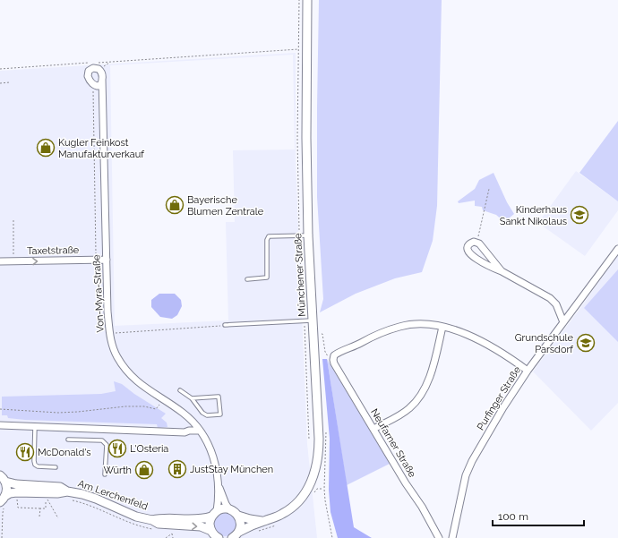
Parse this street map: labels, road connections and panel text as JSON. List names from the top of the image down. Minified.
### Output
{"streets":{"street":["Taxetstraße","Münchener Straße","Von-Myra-Straße","Purfinger Straße","Neufarner Straße","Am Lerchenfeld"]},"crossings":[["Taxetstraße","Von-Myra-Straße"],["Von-Myra-Straße","Am Lerchenfeld"]],"one_way":["Taxetstraße"],"places":{"shop":["Kugler Feinkost Manufakturverkauf","Bayerische Blumen Zentrale","Würth"],"school or university":["Kinderhaus Sankt Nikolaus","Grundschule Parsdorf"],"restaurant":["L'Osteria","McDonald's"],"building":["JustStay München"]},"scale_bar":"100 m"}
